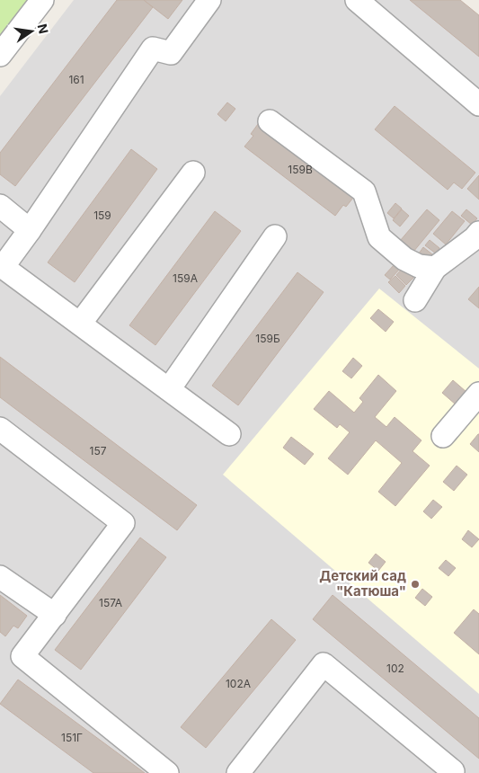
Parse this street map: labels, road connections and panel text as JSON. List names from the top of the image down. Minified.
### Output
{"places":["Детский сад \"Катюша\""],"house_numbers":["161","159В","159","159А","159Б","157","157А","102","102А","151Г"],"north":"right"}
